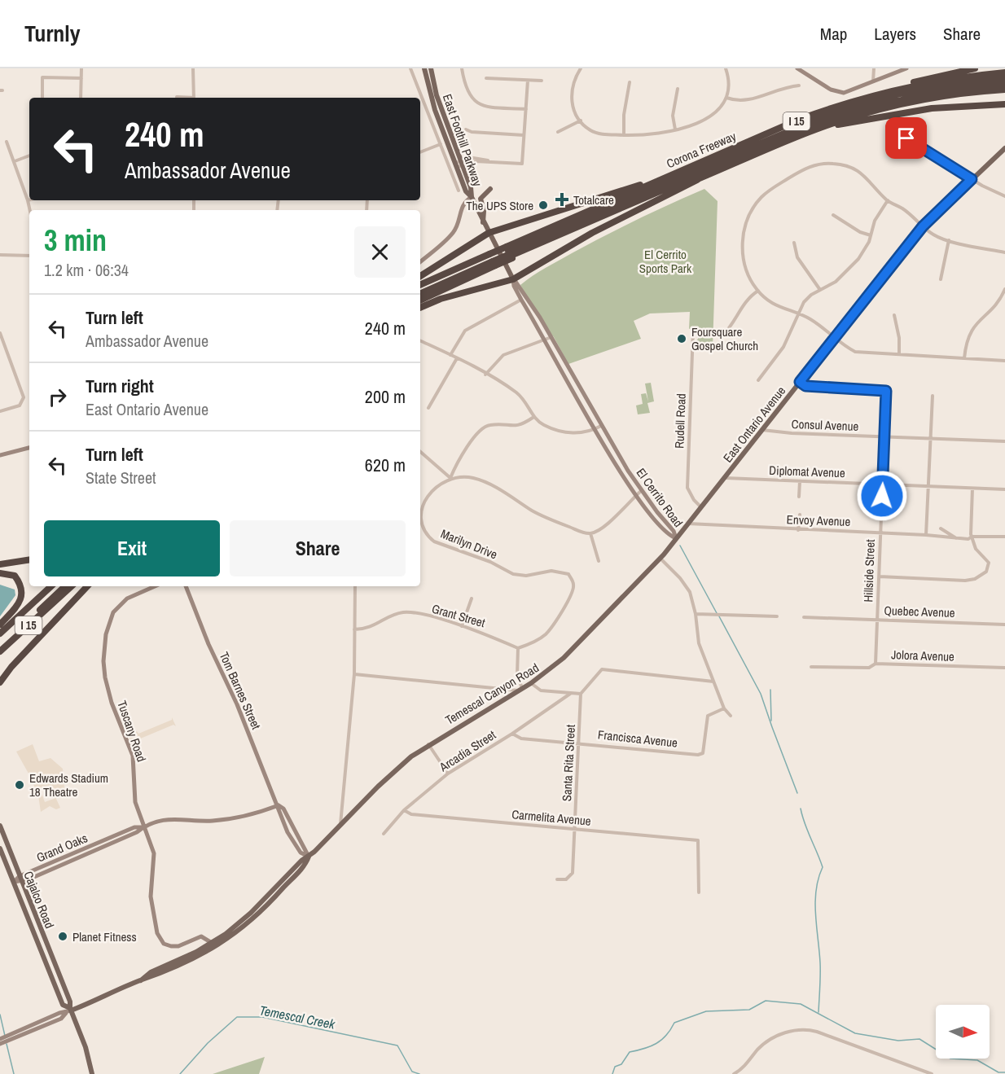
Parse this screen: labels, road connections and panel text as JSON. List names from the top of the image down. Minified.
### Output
{"streets":{"highway":["I 15","Corona Freeway"],"main road":["East Foothill Parkway","East Ontario Avenue","El Cerrito Road","Temescal Canyon Road","Cajalco Road"],"street":["Rudell Road","Consul Avenue","Diplomat Avenue","Envoy Avenue","Marilyn Drive","Hillside Street","Quebec Avenue","Grant Street","Jolora Avenue","Tom Barnes Street","Tuscany Road","Francisca Avenue","Arcadia Street","Santa Rita Street","Carmelita Avenue","Grand Oaks"]},"crossings":[["East Foothill Parkway","El Cerrito Road"],["Rudell Road","East Ontario Avenue"],["East Ontario Avenue","Consul Avenue"],["East Ontario Avenue","Diplomat Avenue"],["East Ontario Avenue","El Cerrito Road"],["East Ontario Avenue","Envoy Avenue"],["East Ontario Avenue","Hillside Street"],["East Ontario Avenue","Temescal Canyon Road"],["Consul Avenue","Hillside Street"],["Diplomat Avenue","Hillside Street"],["El Cerrito Road","Temescal Canyon Road"],["Envoy Avenue","Hillside Street"],["Marilyn Drive","Grant Street"],["Hillside Street","Quebec Avenue"],["Hillside Street","Jolora Avenue"],["Tom Barnes Street","Temescal Canyon Road"],["Tom Barnes Street","Grand Oaks"],["Temescal Canyon Road","Tuscany Road"],["Temescal Canyon Road","Cajalco Road"],["Tuscany Road","Grand Oaks"],["Francisca Avenue","Arcadia Street"],["Francisca Avenue","Santa Rita Street"],["Arcadia Street","Carmelita Avenue"],["Santa Rita Street","Carmelita Avenue"],["Grand Oaks","Cajalco Road"]],"water":["Temescal Creek"],"parks":["El Cerrito Sports Park"],"places":{"health":["Totalcare"],"other":["The UPS Store","Foursquare Gospel Church","Edwards Stadium 18 Theatre","Planet Fitness"]},"north":"right","page":{"header":"Turnly","nav":["Map","Layers","Share"],"turn":["240 m","Ambassador Avenue"],"heading":["3 min","1.2 km · 06:34"],"list":[{"name":"Turn left","note":"Ambassador Avenue","value":"240 m"},{"name":"Turn right","note":"East Ontario Avenue","value":"200 m"},{"name":"Turn left","note":"State Street","value":"620 m"}],"buttons":["Exit","Share"]}}
